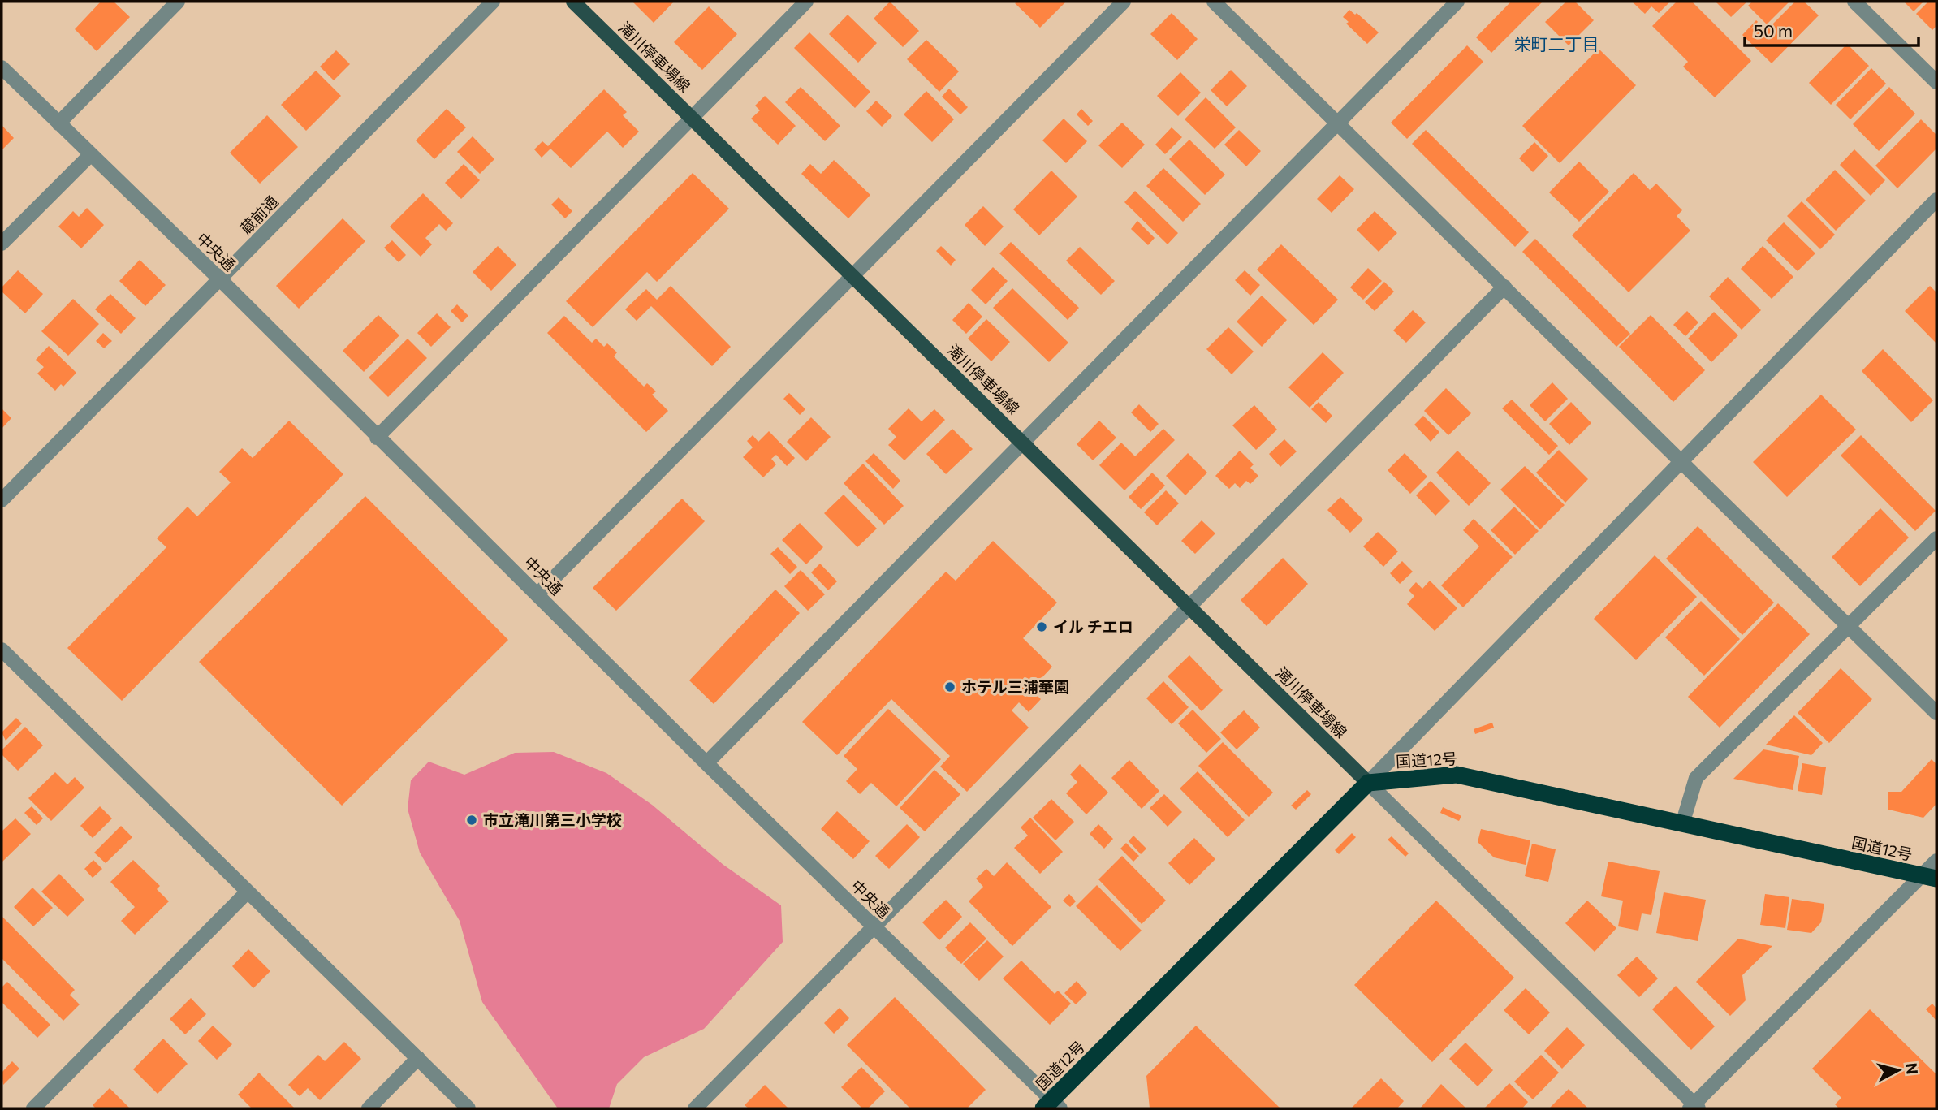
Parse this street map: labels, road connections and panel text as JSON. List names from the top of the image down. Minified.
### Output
{"streets":{"highway":["国道12号"],"main road":["滝川停車場線"],"street":["蔵前通","中央通"]},"crossings":[["滝川停車場線","国道12号"],["蔵前通","中央通"],["中央通","国道12号"]],"districts":["栄町二丁目"],"places":["イル チエロ","ホテル三浦華園","市立滝川第三小学校"],"scale_bar":"50 m","north":"right"}
